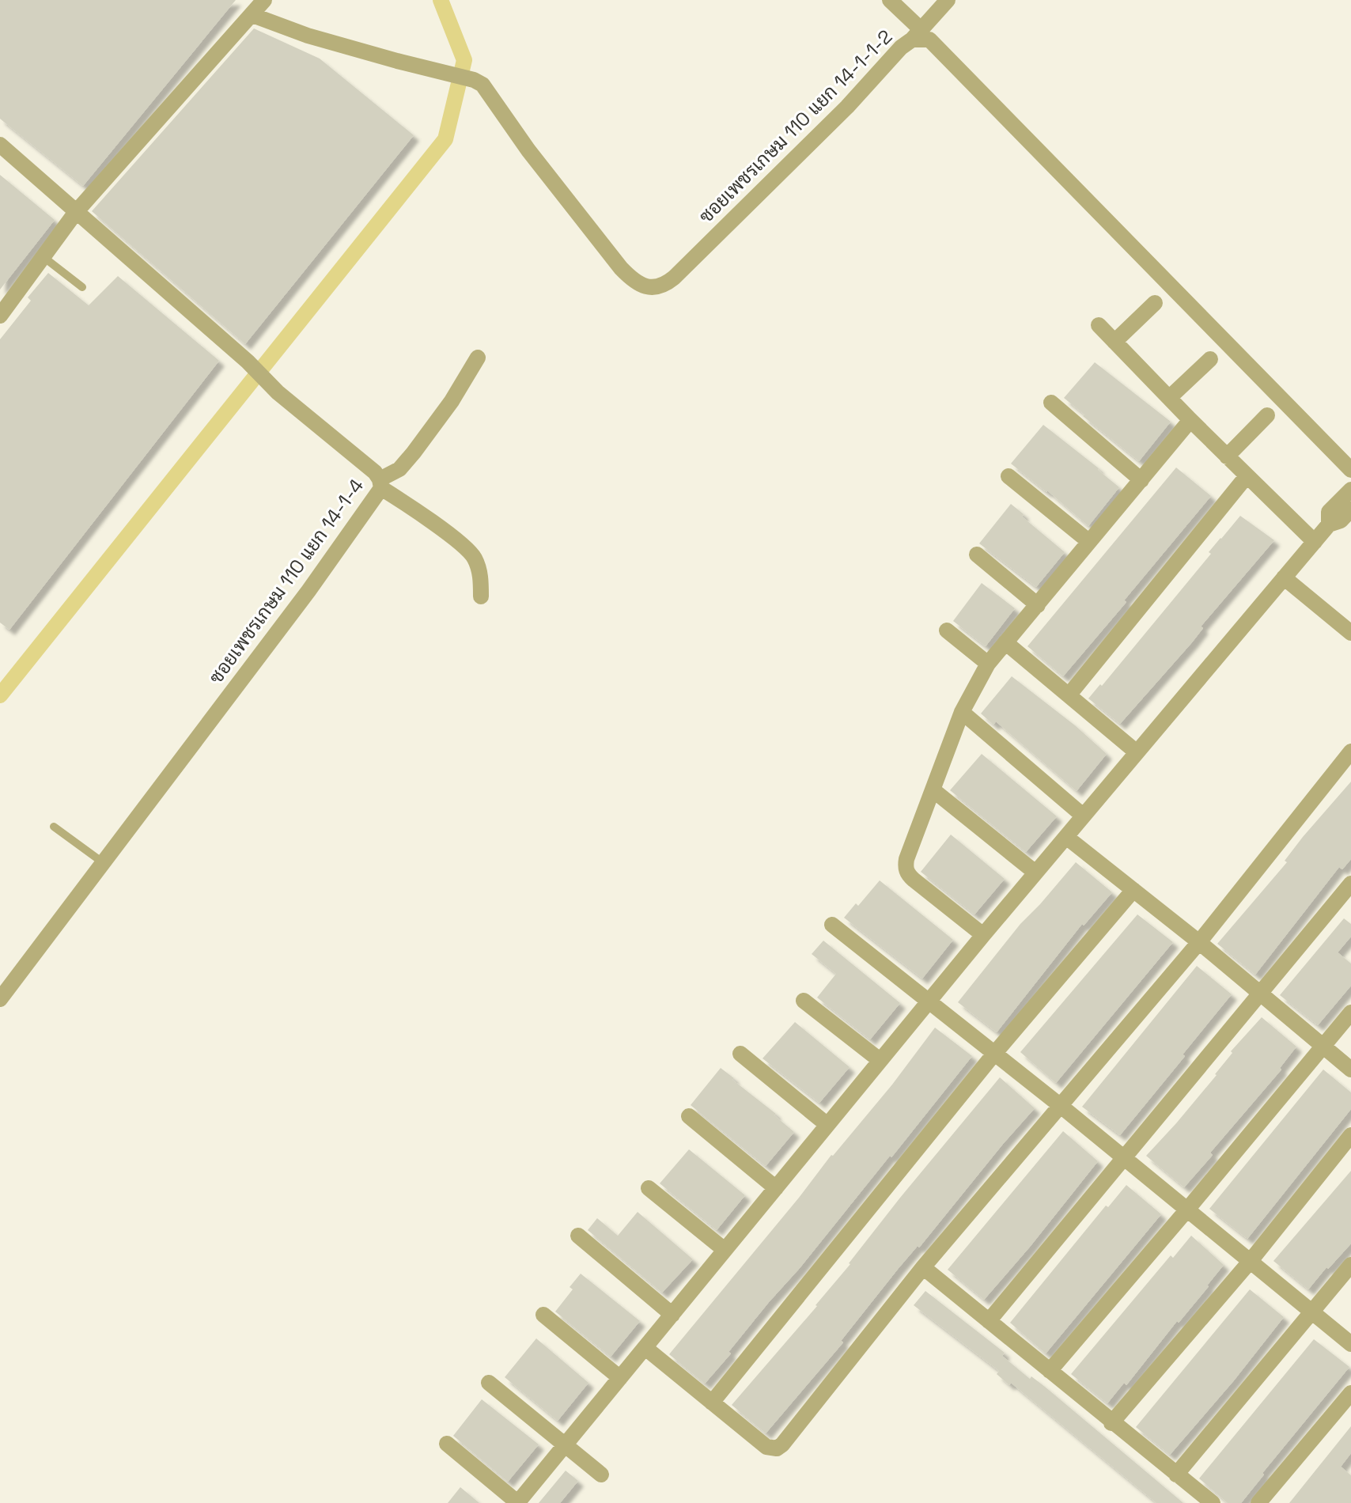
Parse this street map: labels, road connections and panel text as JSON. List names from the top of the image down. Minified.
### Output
{"streets":{"street":["ซอยเพชรเกษม 110 แยก 14-1-1-2","ซอยเพชรเกษม 110 แยก 14-1-4"]}}
